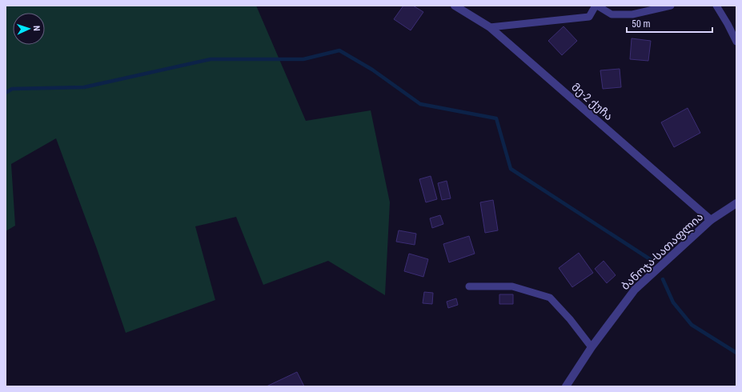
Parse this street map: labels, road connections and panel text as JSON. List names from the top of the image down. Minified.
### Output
{"streets":{"street":["მე-2 ქუჩა","ბანოჯა-სათაფლია"]},"crossings":[["მე-2 ქუჩა","ბანოჯა-სათაფლია"]],"scale_bar":"50 m","north":"right"}
